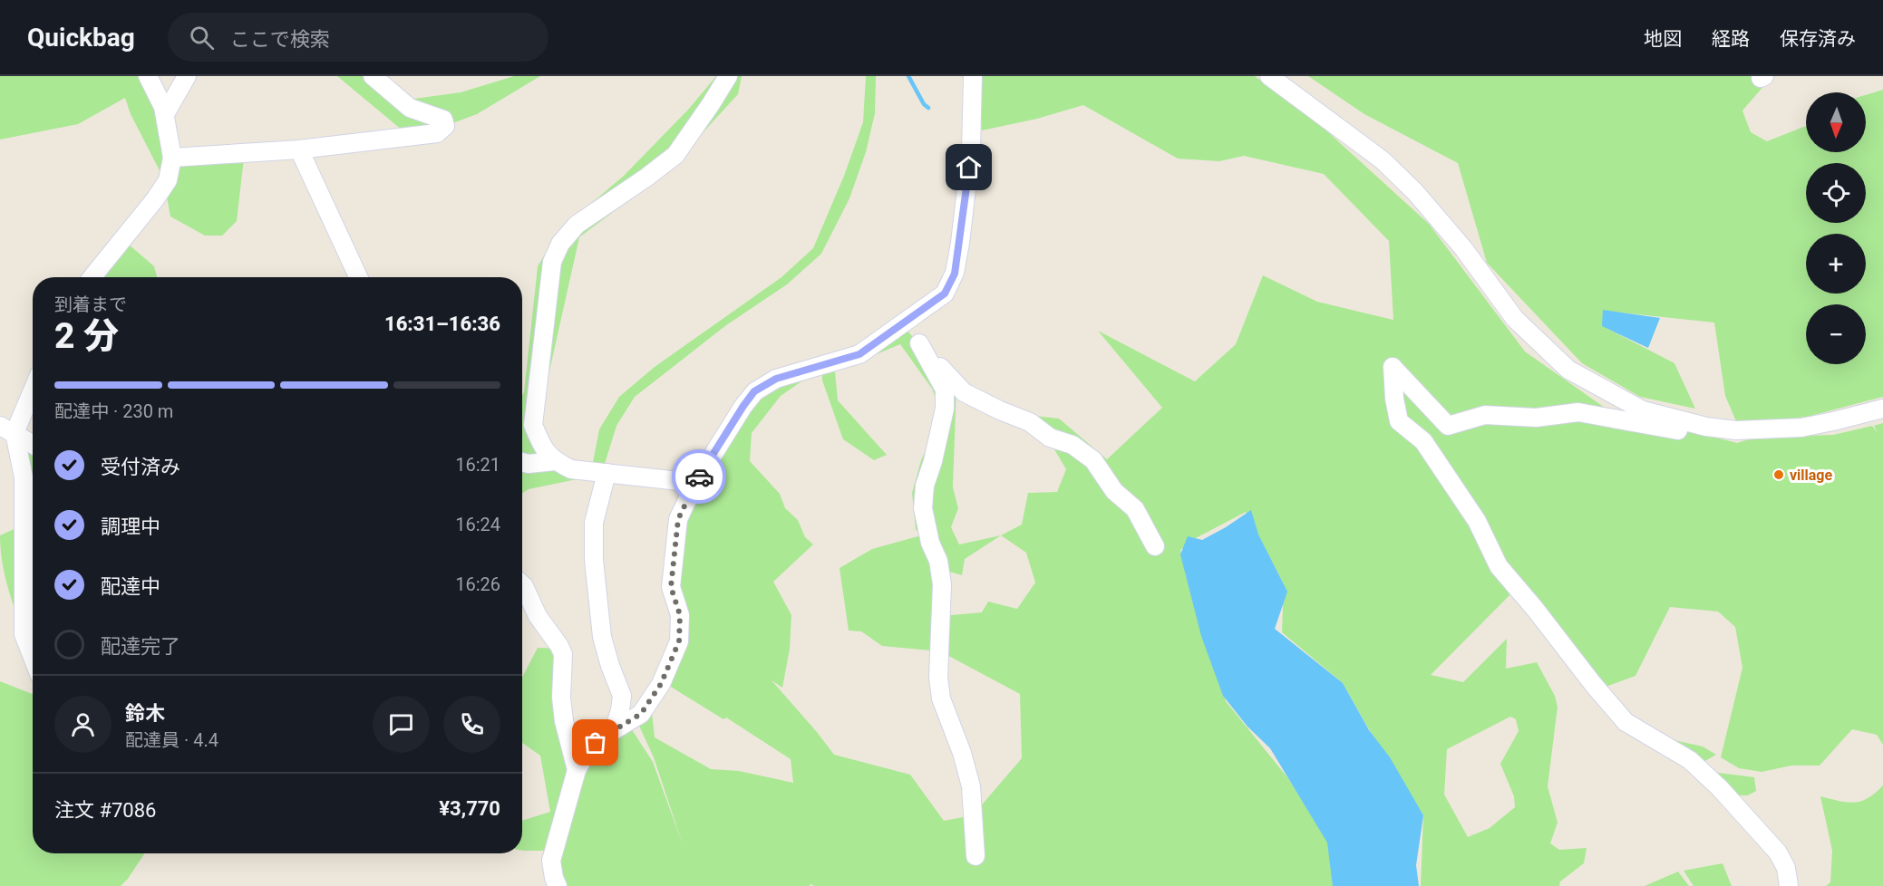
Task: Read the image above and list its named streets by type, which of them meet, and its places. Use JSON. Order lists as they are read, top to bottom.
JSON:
{
  "places": ["village"],
  "north": "bottom",
  "page": {
    "header": "Quickbag",
    "search": "ここで検索",
    "nav": ["地図", "経路", "保存済み"],
    "map_buttons": ["+", "−"],
    "heading": ["2 分", "到着まで", "16:31–16:36"],
    "panel": [
      "鈴木",
      "配達員 · 4.4",
      "注文 #7086",
      "¥3,770"
    ],
    "bar": "配達中 · 230 m",
    "list": [
      ["受付済み", "16:21"],
      ["調理中", "16:24"],
      ["配達中", "16:26"],
      "配達完了"
    ]
  }
}
